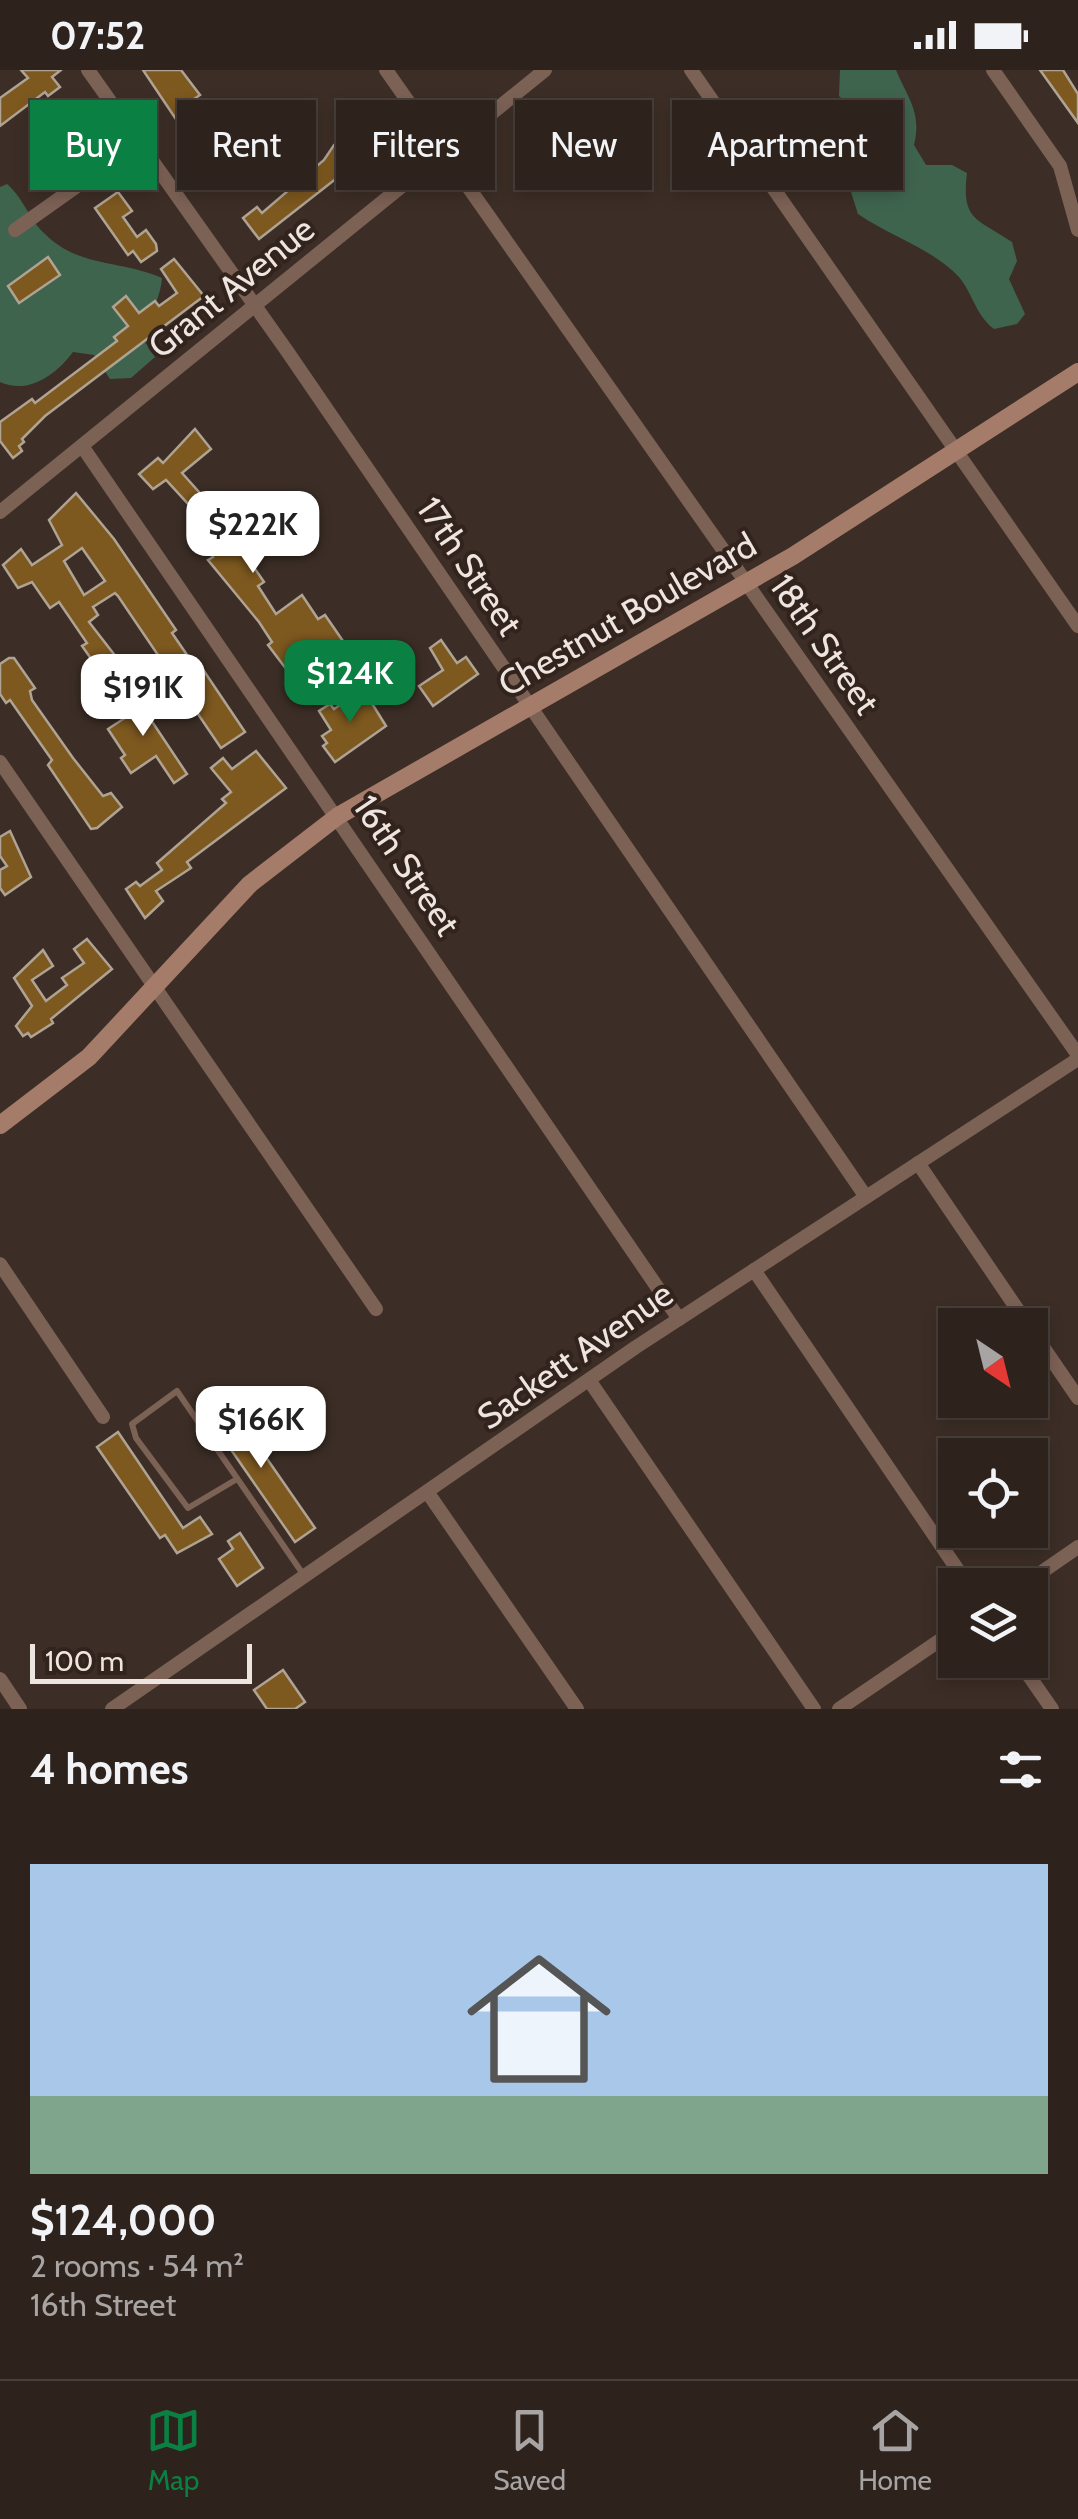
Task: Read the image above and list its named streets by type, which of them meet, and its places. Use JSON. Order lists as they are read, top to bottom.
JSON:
{
  "streets": {
    "street": [
      "Grant Avenue",
      "17th Street",
      "Chestnut Boulevard",
      "18th Street",
      "16th Street",
      "Sackett Avenue"
    ]
  },
  "crossings": [
    ["Grant Avenue", "17th Street"],
    ["Grant Avenue", "16th Street"],
    ["17th Street", "Chestnut Boulevard"],
    ["17th Street", "Sackett Avenue"],
    ["Chestnut Boulevard", "18th Street"],
    ["Chestnut Boulevard", "16th Street"],
    ["18th Street", "Sackett Avenue"],
    ["16th Street", "Sackett Avenue"]
  ],
  "scale_bar": "100 m",
  "north": "bottom right",
  "page": {
    "status": "07:52",
    "chip": [
      "Buy",
      "Rent",
      "Filters",
      "New",
      "Apartment"
    ],
    "price": [
      "$222K",
      "$124K",
      "$191K",
      "$166K"
    ],
    "scale": "100 m",
    "heading": "4 homes",
    "list": [
      {
        "name": "$124,000",
        "note": "2 rooms · 54 m² · 16th Street"
      }
    ],
    "tabs": ["Map", "Saved", "Home"]
  }
}
